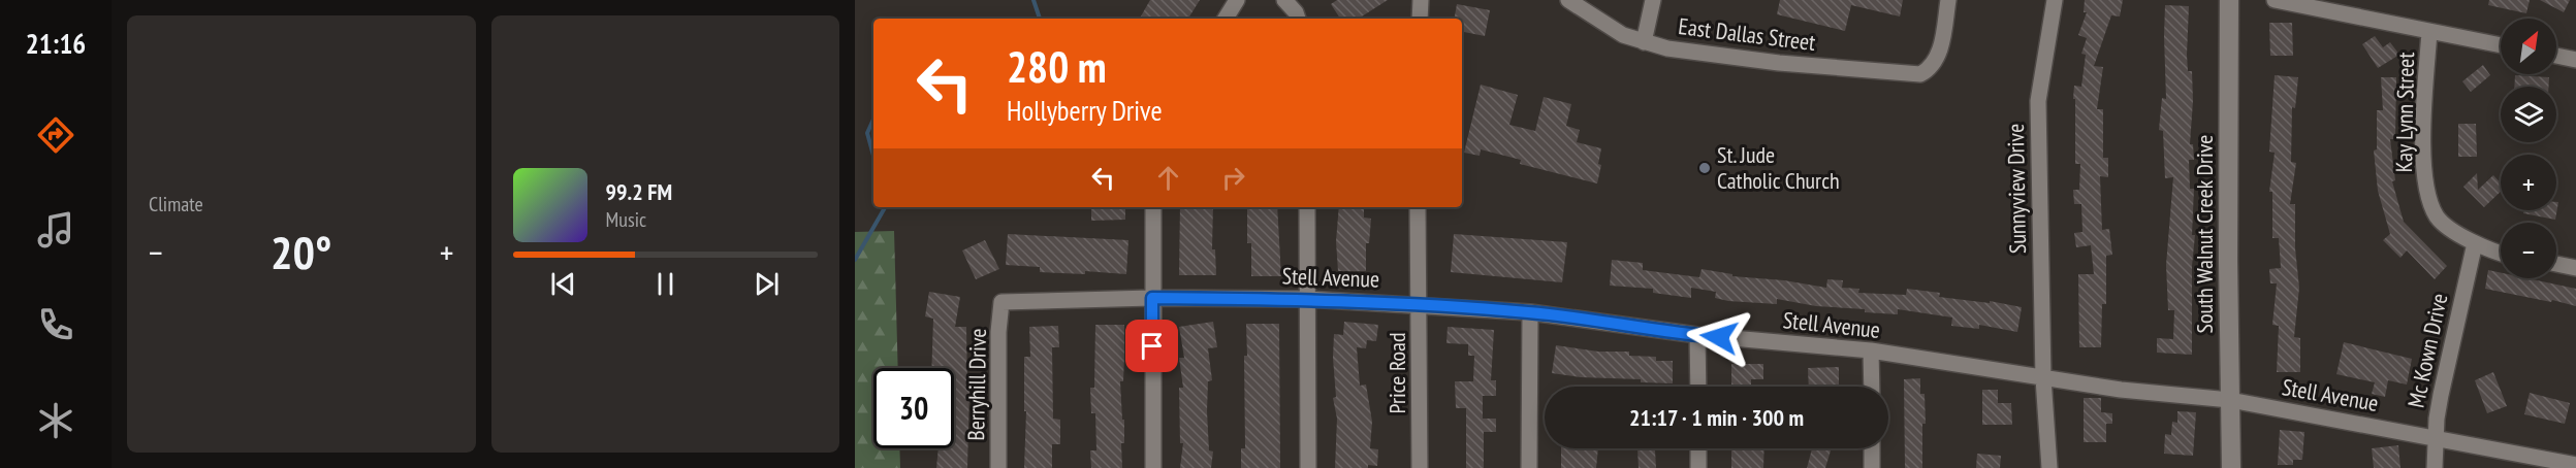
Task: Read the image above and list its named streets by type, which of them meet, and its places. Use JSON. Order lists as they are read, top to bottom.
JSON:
{
  "streets": {
    "street": [
      "East Dallas Street",
      "Kay Lynn Street",
      "Sunnyview Drive",
      "South Walnut Creek Drive",
      "Stell Avenue",
      "Mc Kown Drive",
      "Price Road",
      "Berryhill Drive"
    ]
  },
  "crossings": [
    ["Kay Lynn Street", "Mc Kown Drive"],
    ["Sunnyview Drive", "Stell Avenue"],
    ["South Walnut Creek Drive", "Stell Avenue"],
    ["Stell Avenue", "Mc Kown Drive"],
    ["Stell Avenue", "Price Road"],
    ["Stell Avenue", "Berryhill Drive"]
  ],
  "places": ["St. Jude Catholic Church"],
  "north": "top right",
  "page": {
    "tabs": "21:16",
    "tile": "Climate",
    "map_buttons": ["+", "−"],
    "turn": ["280 m", "Hollyberry Drive"],
    "song": ["99.2 FM", "Music"],
    "heat": ["−", "20°", "+"],
    "limit": "30",
    "trip": "21:17 · 1 min · 300 m"
  }
}
